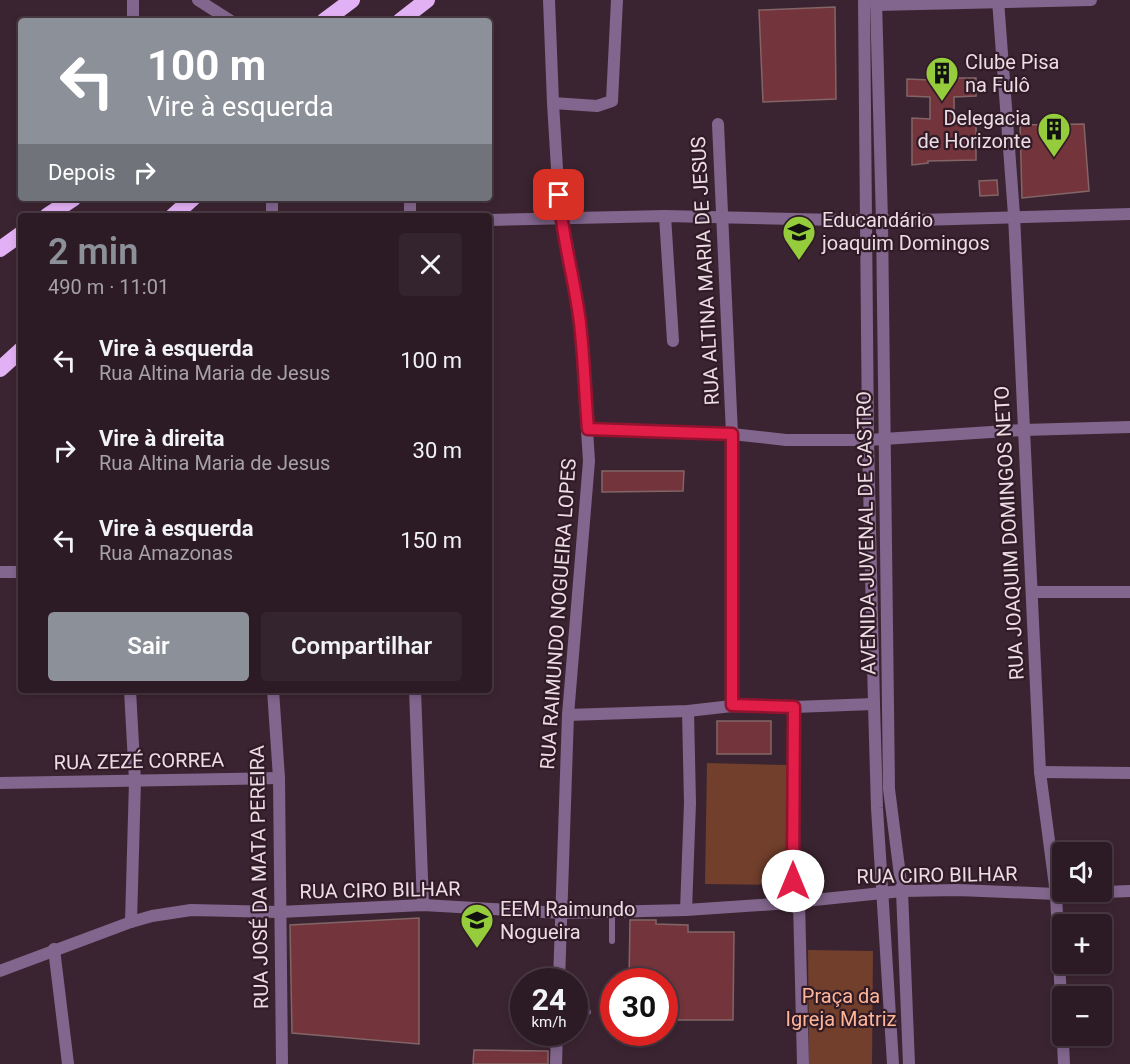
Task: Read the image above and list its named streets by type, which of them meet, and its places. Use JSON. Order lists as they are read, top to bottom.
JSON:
{
  "streets": {
    "street": [
      "RUA ALTINA MARIA DE JESUS",
      "AVENIDA JUVENAL DE CASTRO",
      "RUA JOAQUIM DOMINGOS NETO",
      "RUA RAIMUNDO NOGUEIRA LOPES",
      "RUA ZEZÉ CORREA",
      "RUA CIRO BILHAR",
      "RUA JOSÉ DA MATA PEREIRA"
    ]
  },
  "crossings": [
    ["AVENIDA JUVENAL DE CASTRO", "RUA CIRO BILHAR"],
    ["RUA RAIMUNDO NOGUEIRA LOPES", "RUA CIRO BILHAR"],
    ["RUA ZEZÉ CORREA", "RUA JOSÉ DA MATA PEREIRA"],
    ["RUA CIRO BILHAR", "RUA JOSÉ DA MATA PEREIRA"]
  ],
  "parks": ["Praça da Igreja Matriz"],
  "places": {
    "building": ["Clube Pisa na Fulô", "Delegacia de Horizonte"],
    "school or university": ["Educandário joaquim Domingos", "EEM Raimundo Nogueira"]
  },
  "page": {
    "turn": ["100 m", "Vire à esquerda"],
    "then": "Depois",
    "heading": ["2 min", "490 m · 11:01"],
    "list": [
      {
        "name": "Vire à esquerda",
        "note": "Rua Altina Maria de Jesus",
        "value": "100 m"
      },
      {
        "name": "Vire à direita",
        "note": "Rua Altina Maria de Jesus",
        "value": "30 m"
      },
      {
        "name": "Vire à esquerda",
        "note": "Rua Amazonas",
        "value": "150 m"
      }
    ],
    "buttons": ["Sair", "Compartilhar"],
    "map_buttons": ["+", "−"],
    "speed": "24 km/h",
    "limit": "30"
  }
}
